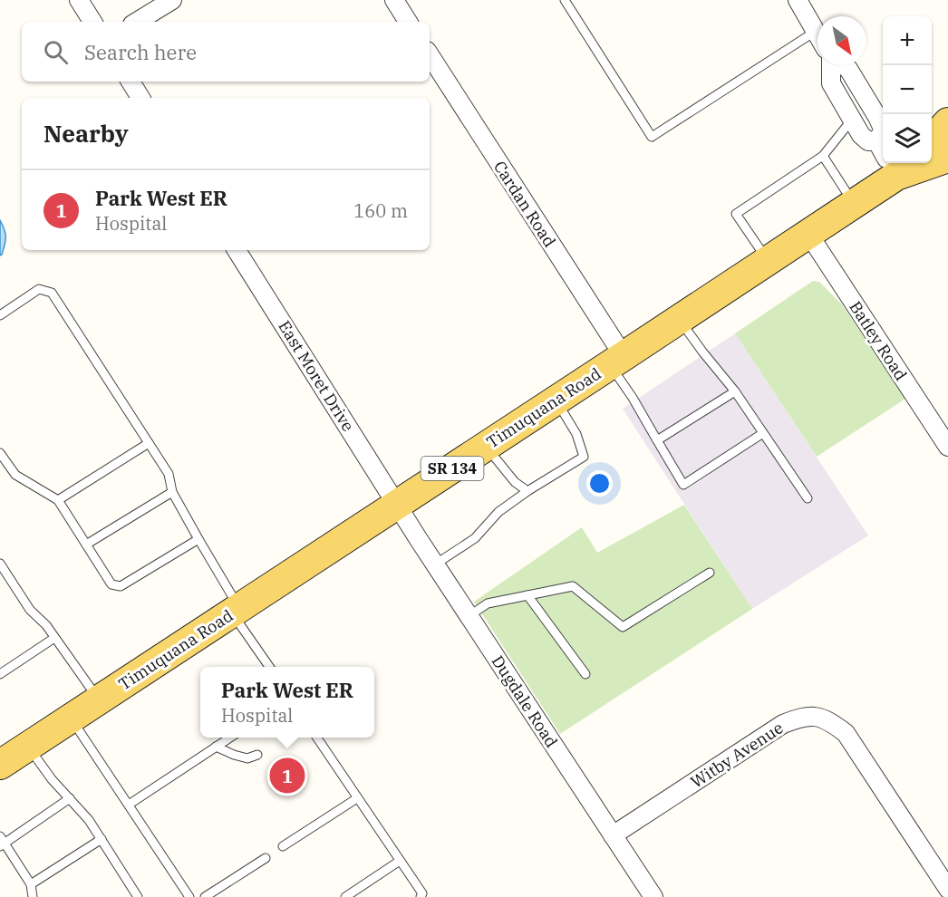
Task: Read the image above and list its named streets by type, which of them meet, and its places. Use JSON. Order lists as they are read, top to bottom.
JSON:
{
  "streets": {
    "main road": ["Timuquana Road", "SR 134"],
    "street": [
      "Cardan Road",
      "Batley Road",
      "East Moret Drive",
      "Dugdale Road",
      "Witby Avenue"
    ]
  },
  "crossings": [
    ["Cardan Road", "Timuquana Road"],
    ["Batley Road", "Timuquana Road"],
    ["East Moret Drive", "Timuquana Road"],
    ["East Moret Drive", "Dugdale Road"],
    ["Timuquana Road", "Dugdale Road"],
    ["Dugdale Road", "Witby Avenue"]
  ],
  "north": "bottom right",
  "page": {
    "map_buttons": ["+", "−"],
    "search": "Search here",
    "heading": "Nearby",
    "list": [
      {
        "mark": "1",
        "name": "Park West ER",
        "note": "Hospital",
        "value": "160 m"
      }
    ],
    "popup": ["Park West ER", "Hospital"],
    "pins": "1"
  }
}
